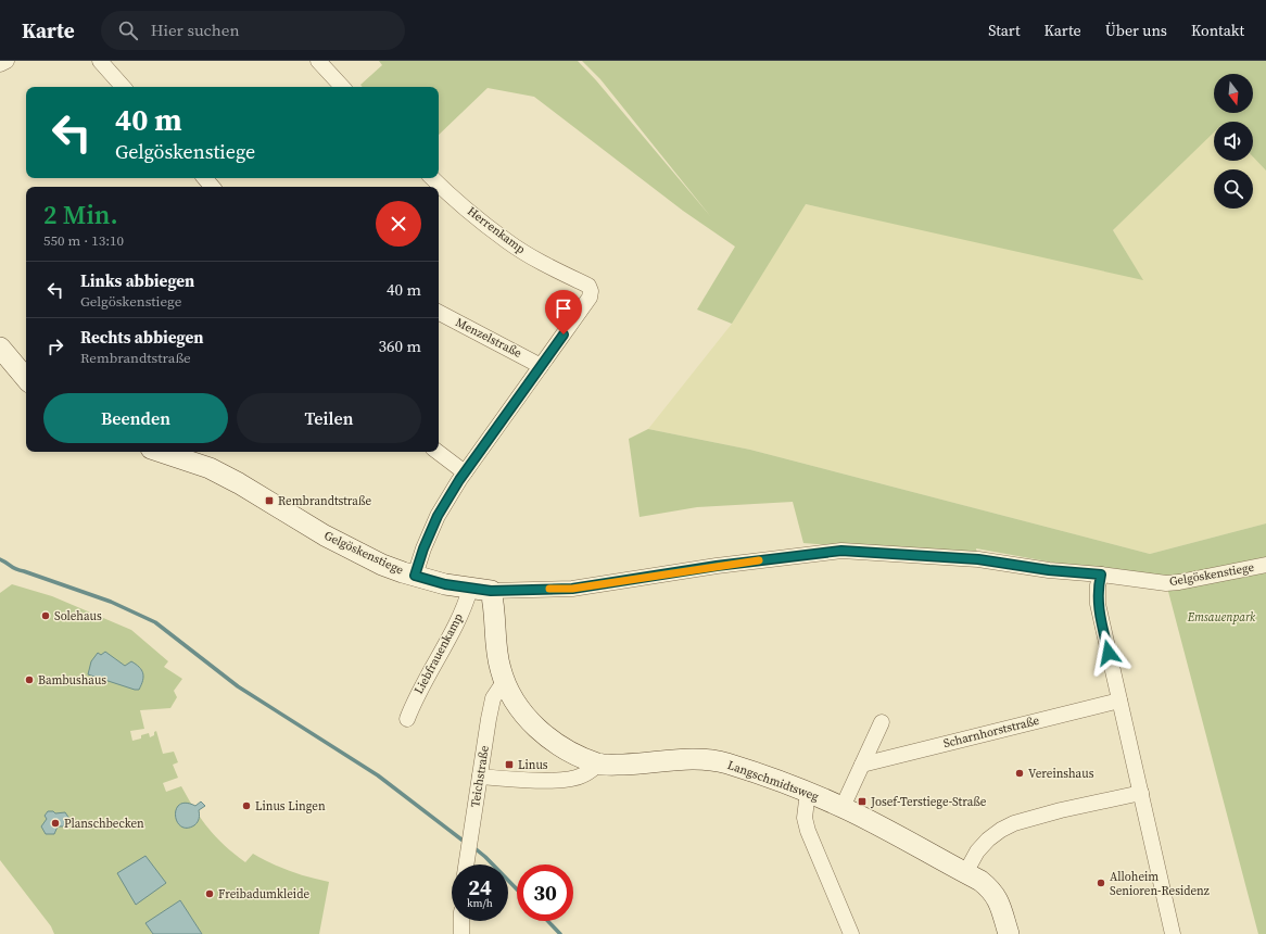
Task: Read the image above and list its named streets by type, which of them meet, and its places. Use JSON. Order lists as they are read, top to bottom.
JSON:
{
  "streets": {
    "street": [
      "Herrenkamp",
      "Menzelstraße",
      "Gelgöskenstiege",
      "Liebfrauenkamp",
      "Scharnhorststraße",
      "Teichstraße",
      "Langschmidtsweg"
    ]
  },
  "crossings": [
    ["Herrenkamp", "Menzelstraße"],
    ["Gelgöskenstiege", "Liebfrauenkamp"],
    ["Gelgöskenstiege", "Langschmidtsweg"],
    ["Teichstraße", "Langschmidtsweg"]
  ],
  "parks": ["Emsauenpark"],
  "places": {
    "transit": ["Rembrandtstraße", "Linus", "Josef-Terstiege-Straße"],
    "other": [
      "Solehaus",
      "Bambushaus",
      "Vereinshaus",
      "Linus Lingen",
      "Planschbecken",
      "Alloheim Senioren-Residenz",
      "Freibadumkleide"
    ]
  },
  "north": "bottom",
  "page": {
    "header": "Karte",
    "search": "Hier suchen",
    "nav": [
      "Start",
      "Karte",
      "Über uns",
      "Kontakt"
    ],
    "turn": ["40 m", "Gelgöskenstiege"],
    "heading": ["2 Min.", "550 m · 13:10"],
    "list": [
      {
        "name": "Links abbiegen",
        "note": "Gelgöskenstiege",
        "value": "40 m"
      },
      {
        "name": "Rechts abbiegen",
        "note": "Rembrandtstraße",
        "value": "360 m"
      }
    ],
    "buttons": ["Beenden", "Teilen"],
    "speed": "24 km/h",
    "limit": "30"
  }
}
